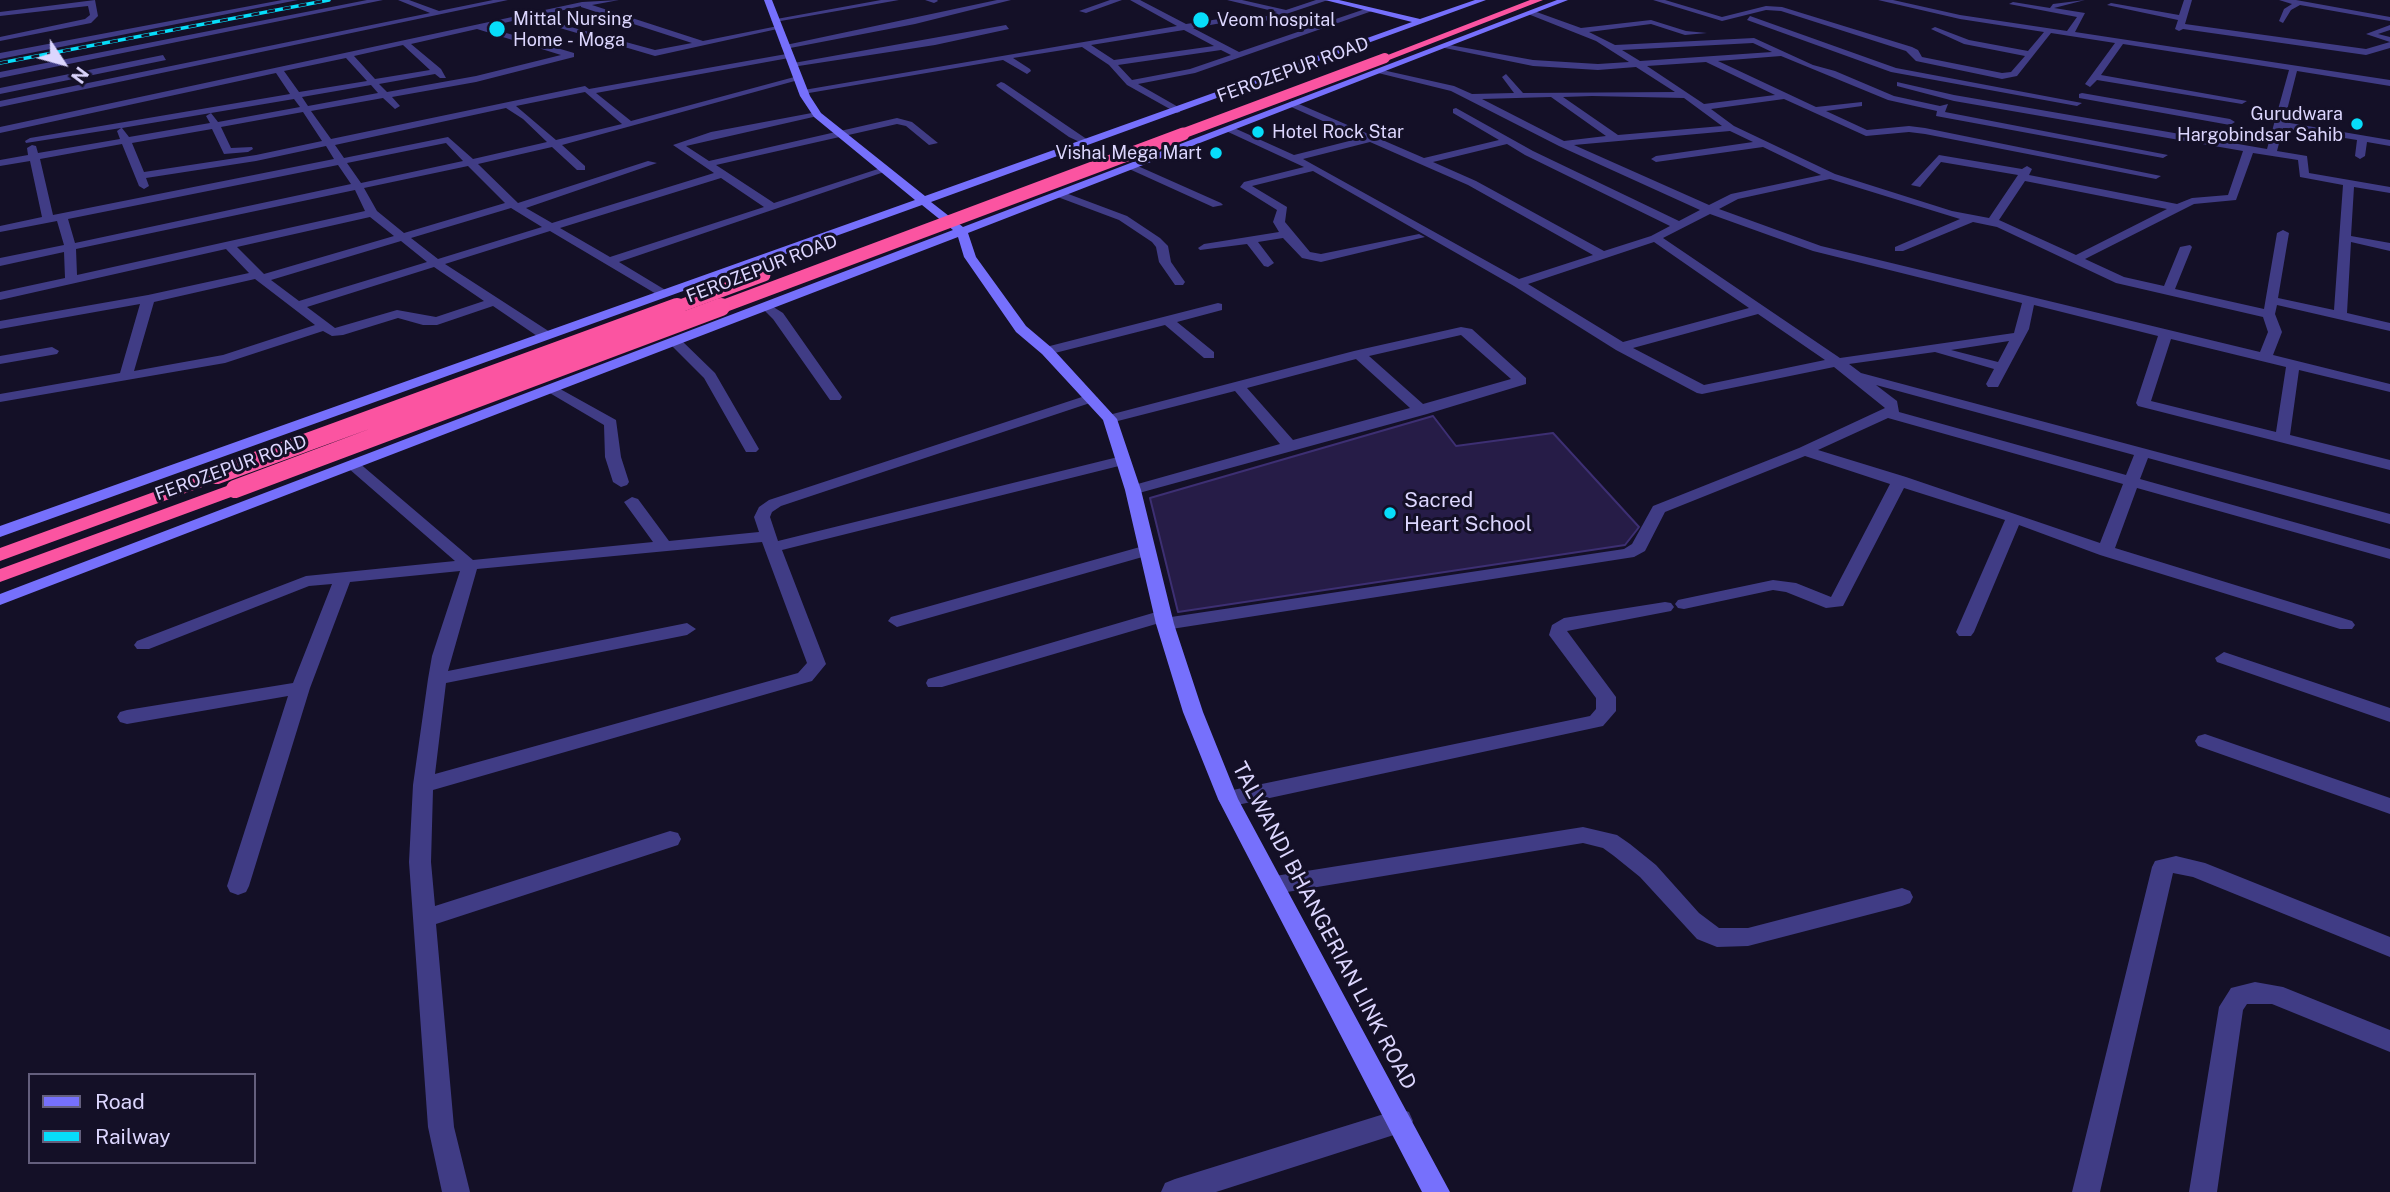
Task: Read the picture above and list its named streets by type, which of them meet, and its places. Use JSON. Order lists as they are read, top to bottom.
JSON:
{
  "streets": {
    "highway": ["FEROZEPUR ROAD"],
    "street": ["TALWANDI BHANGERIAN LINK ROAD"]
  },
  "places": [
    "Veom hospital",
    "Mittal Nursing Home - Moga",
    "Gurudwara Hargobindsar Sahib",
    "Hotel Rock Star",
    "Vishal Mega Mart",
    "Sacred Heart School"
  ],
  "legend": ["Road", "Railway"],
  "north": "bottom right"
}
